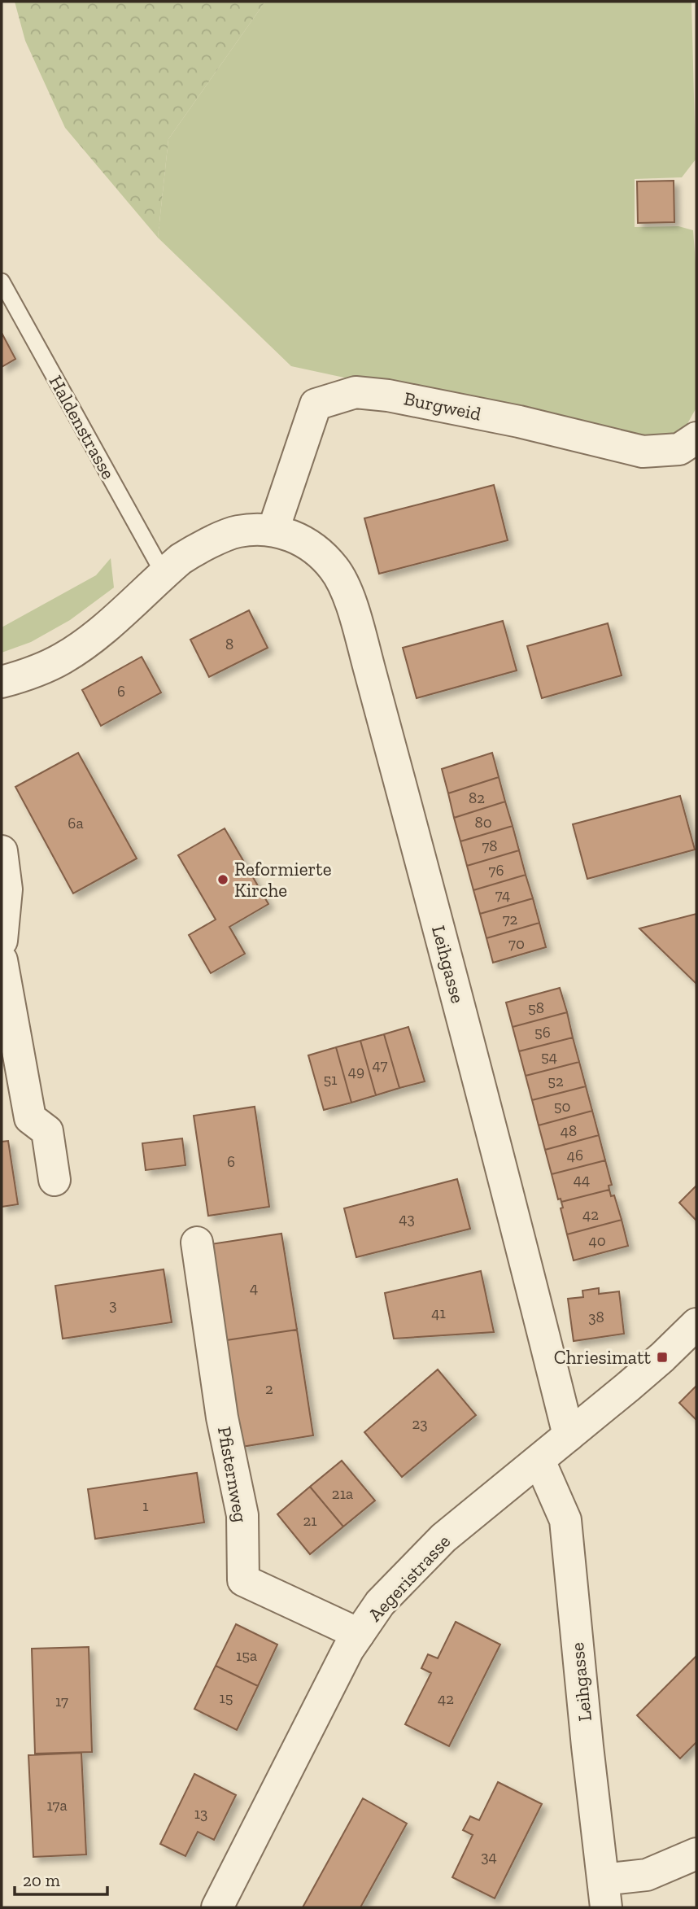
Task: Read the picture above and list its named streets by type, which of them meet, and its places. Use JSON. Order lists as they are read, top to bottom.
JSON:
{
  "streets": {
    "street": [
      "Burgweid",
      "Leihgasse",
      "Pfisternweg",
      "Aegeristrasse"
    ],
    "lane": ["Haldenstrasse"]
  },
  "crossings": [
    ["Burgweid", "Leihgasse"],
    ["Leihgasse", "Aegeristrasse"],
    ["Pfisternweg", "Aegeristrasse"]
  ],
  "places": {
    "other": ["Reformierte Kirche"],
    "transit": ["Chriesimatt"]
  },
  "house_numbers": [
    "8",
    "6",
    "82",
    "80",
    "6a",
    "78",
    "76",
    "74",
    "72",
    "70",
    "58",
    "56",
    "54",
    "47",
    "49",
    "51",
    "52",
    "50",
    "48",
    "46",
    "6",
    "44",
    "42",
    "43",
    "40",
    "4",
    "3",
    "41",
    "38",
    "2",
    "23",
    "21a",
    "1",
    "21",
    "15a",
    "15",
    "42",
    "17",
    "17a",
    "13",
    "34"
  ],
  "scale_bar": "20 m"
}
